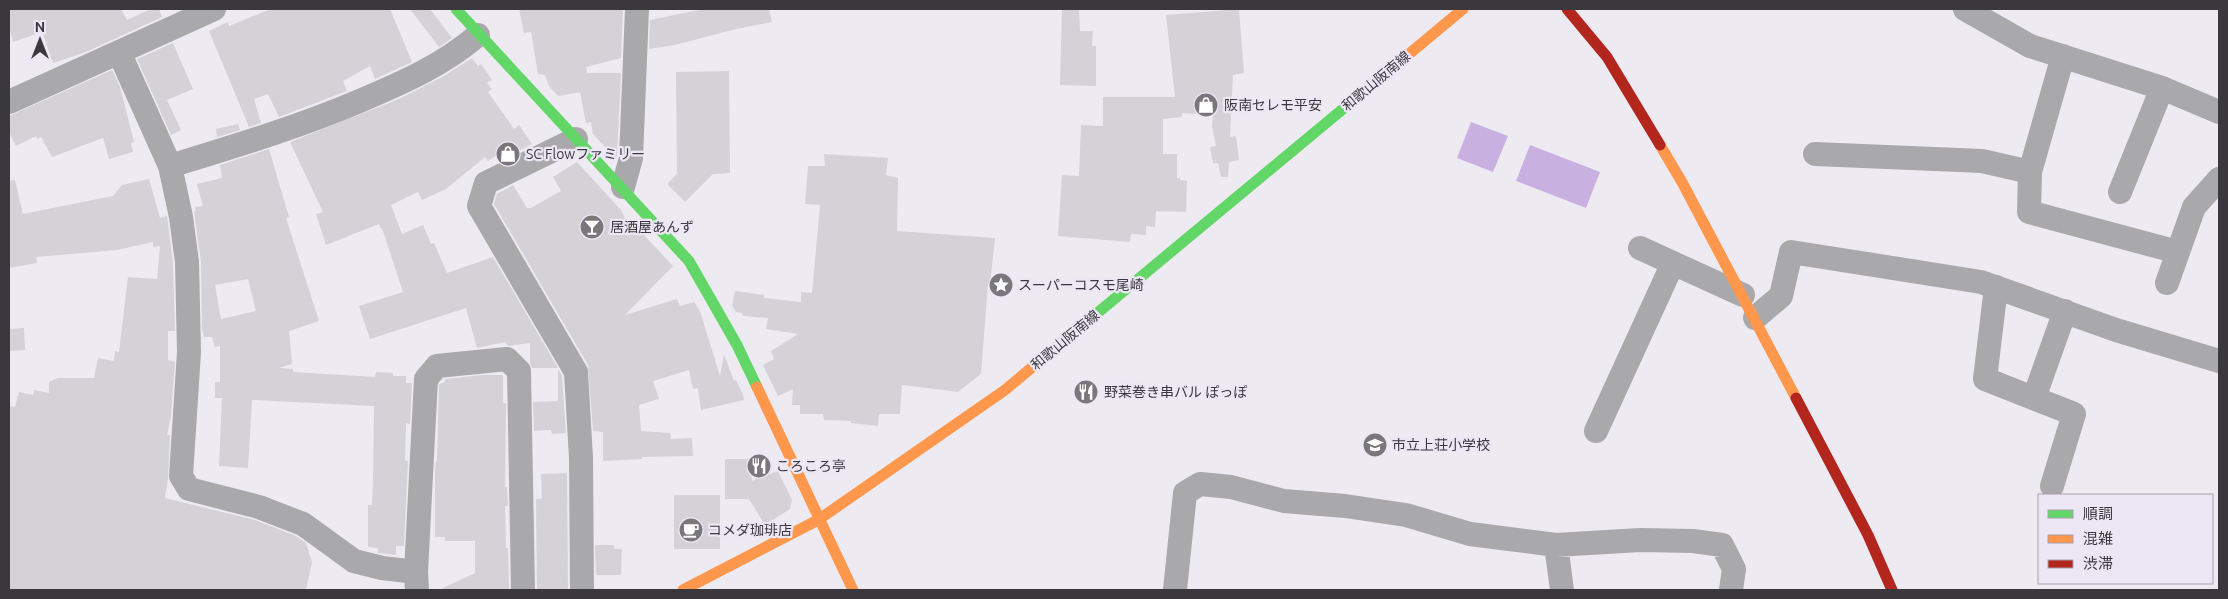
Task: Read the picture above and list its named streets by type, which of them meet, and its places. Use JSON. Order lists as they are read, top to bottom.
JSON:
{
  "streets": {
    "street": ["和歌山阪南線"]
  },
  "places": {
    "shop": ["阪南セレモ平安", "SC Flowファミリー"],
    "bar": ["居酒屋あんず"],
    "place": ["スーパーコスモ尾崎"],
    "restaurant": ["野菜巻き串バル ぽっぽ", "ころころ亭"],
    "school or university": ["市立上荘小学校"],
    "cafe": ["コメダ珈琲店"]
  },
  "legend": ["順調", "混雑", "渋滞"],
  "north": "top"
}
